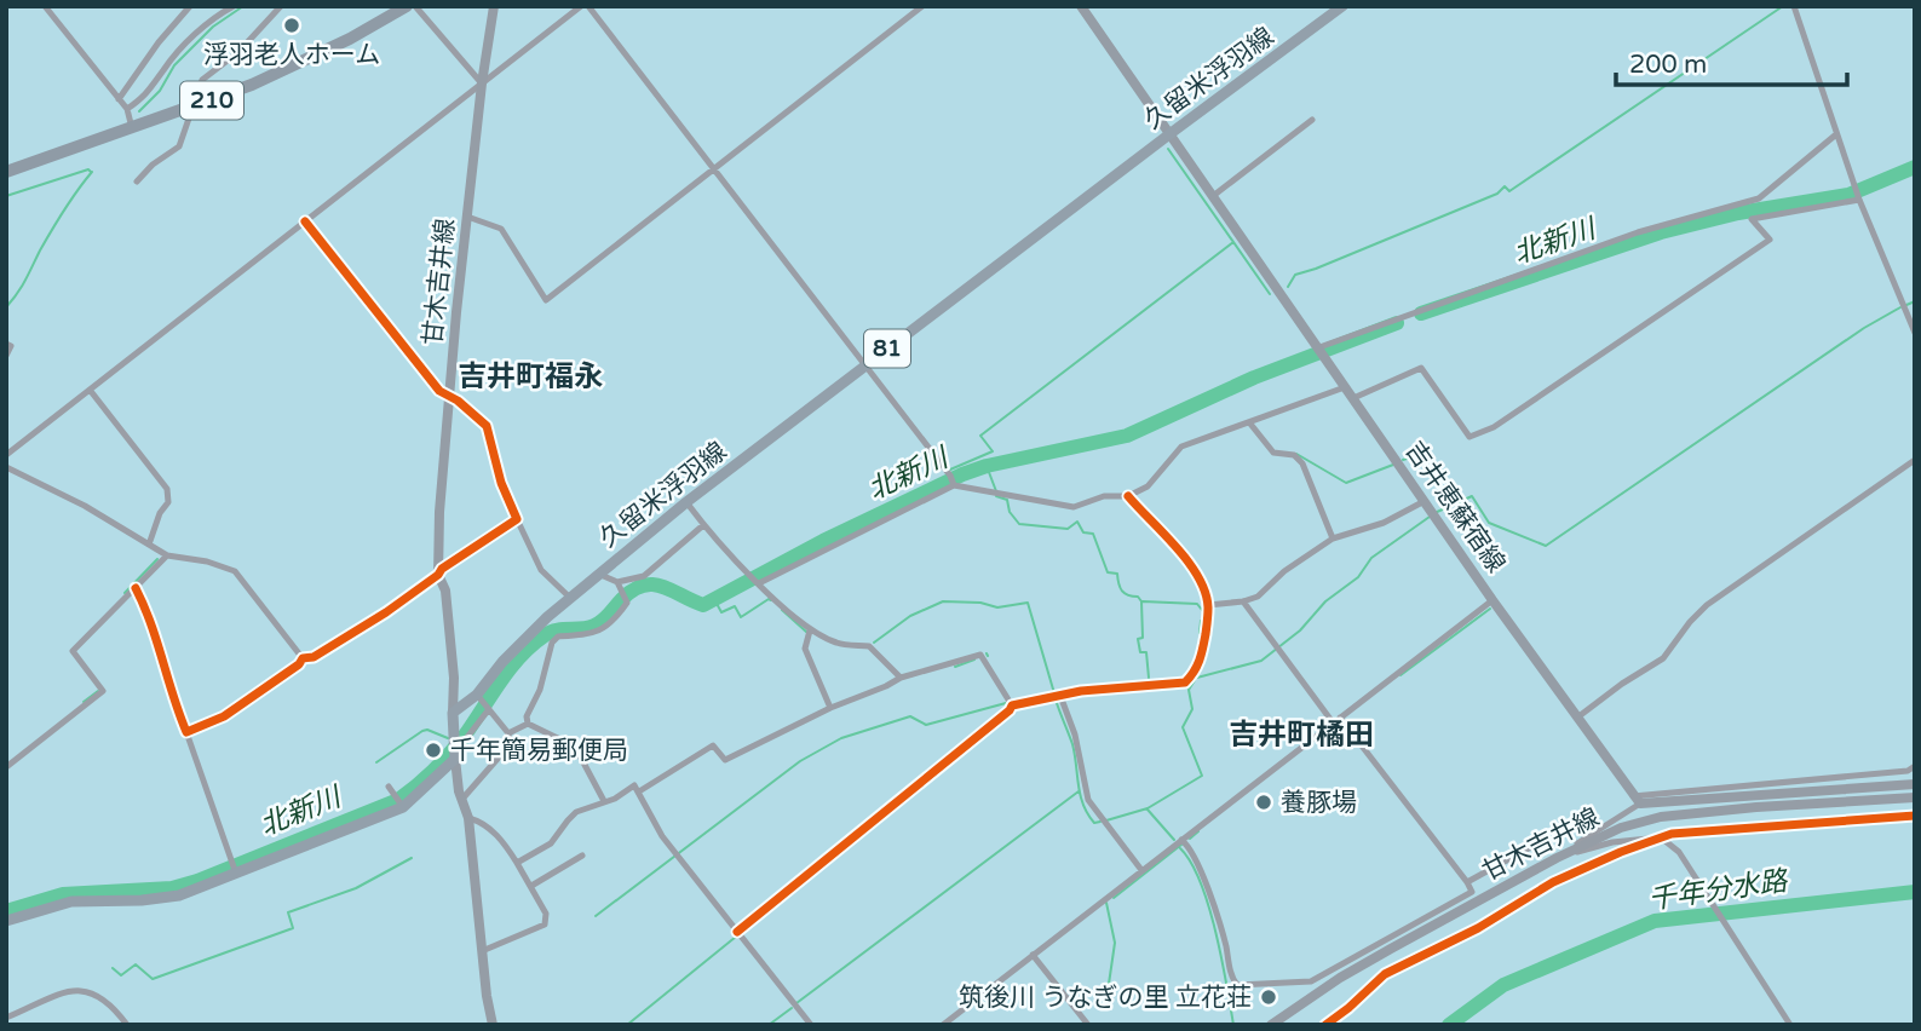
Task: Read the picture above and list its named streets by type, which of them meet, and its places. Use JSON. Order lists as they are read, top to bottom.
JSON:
{
  "streets": {
    "highway": ["210"],
    "main road": [
      "久留米浮羽線",
      "甘木吉井線",
      "81",
      "吉井恵蘇宿線"
    ]
  },
  "crossings": [
    ["久留米浮羽線", "甘木吉井線"],
    ["久留米浮羽線", "吉井恵蘇宿線"]
  ],
  "districts": ["吉井町福永", "吉井町橘田"],
  "water": ["北新川", "千年分水路"],
  "places": [
    "浮羽老人ホーム",
    "千年簡易郵便局",
    "養豚場",
    "筑後川 うなぎの里 立花荘"
  ],
  "scale_bar": "200 m"
}
